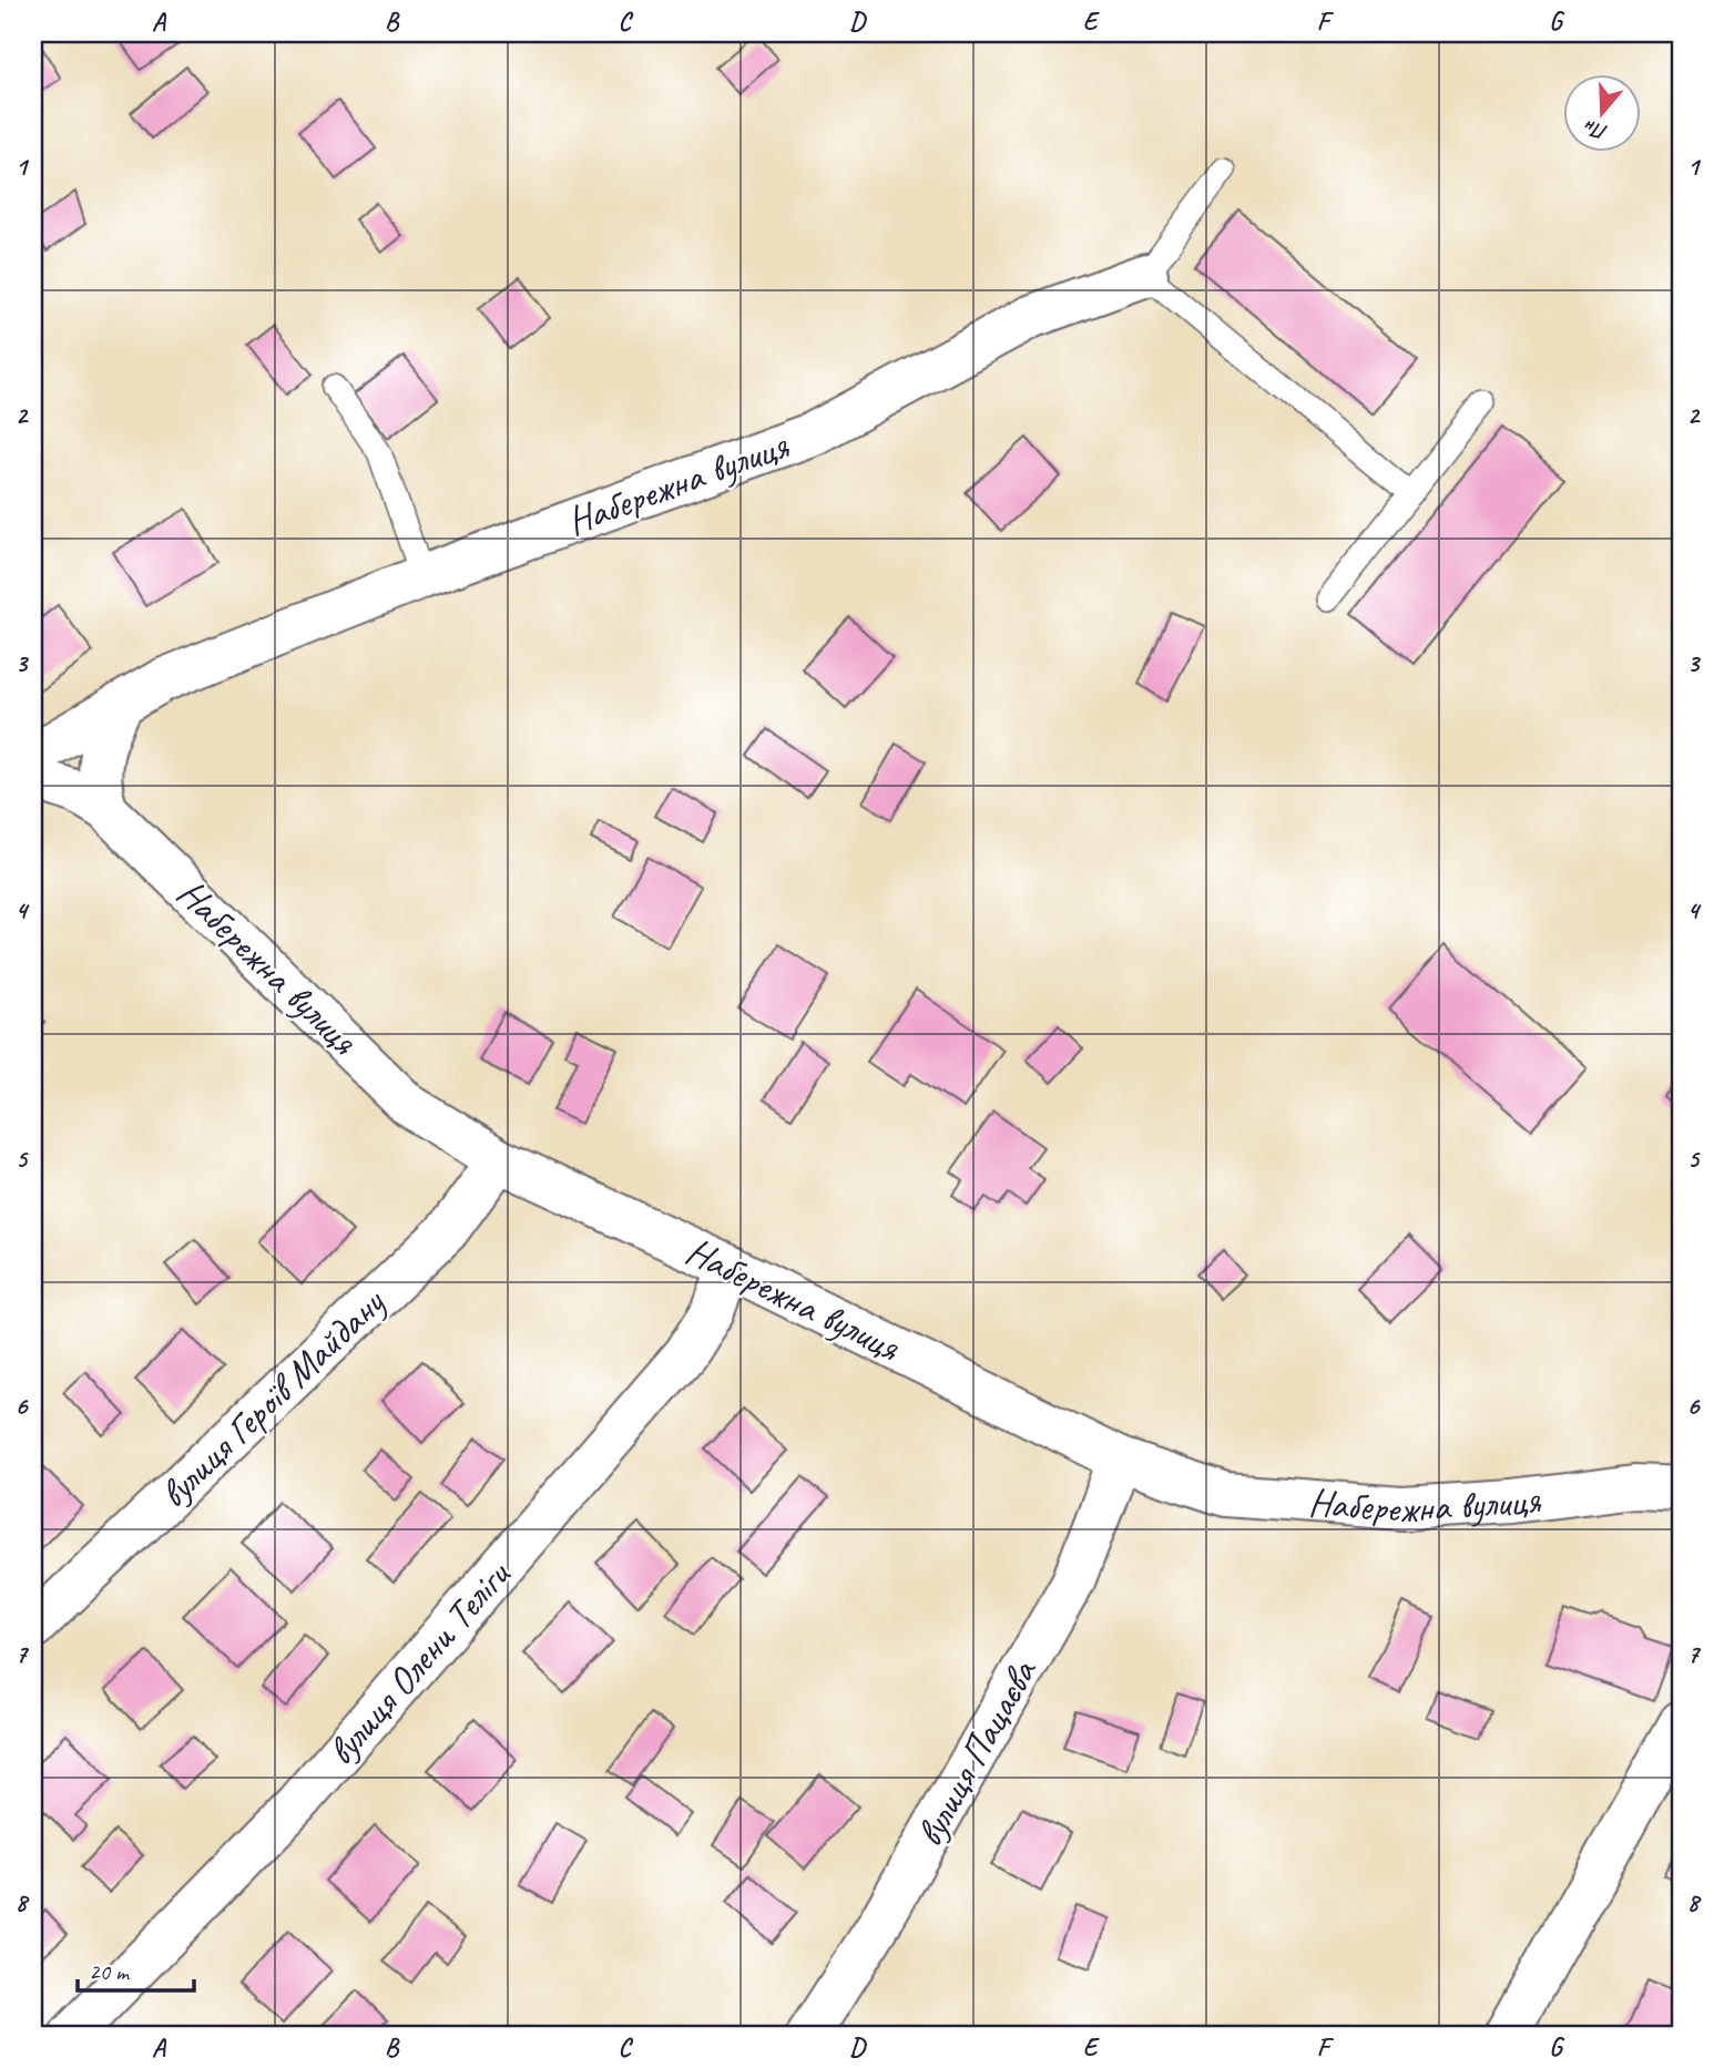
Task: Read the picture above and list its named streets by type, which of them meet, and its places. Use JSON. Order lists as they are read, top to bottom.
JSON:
{
  "streets": {
    "street": [
      "Набережна вулиця",
      "вулиця Героїв Майдану",
      "вулиця Олени Теліги",
      "вулиця Пацаєва"
    ]
  },
  "crossings": [
    ["Набережна вулиця", "вулиця Героїв Майдану"],
    ["Набережна вулиця", "вулиця Олени Теліги"],
    ["Набережна вулиця", "вулиця Пацаєва"]
  ],
  "scale_bar": "20 m",
  "north": "bottom",
  "grid": {
    "columns": [
      "A",
      "B",
      "C",
      "D",
      "E",
      "F",
      "G"
    ],
    "rows": [
      "1",
      "2",
      "3",
      "4",
      "5",
      "6",
      "7",
      "8"
    ]
  }
}
